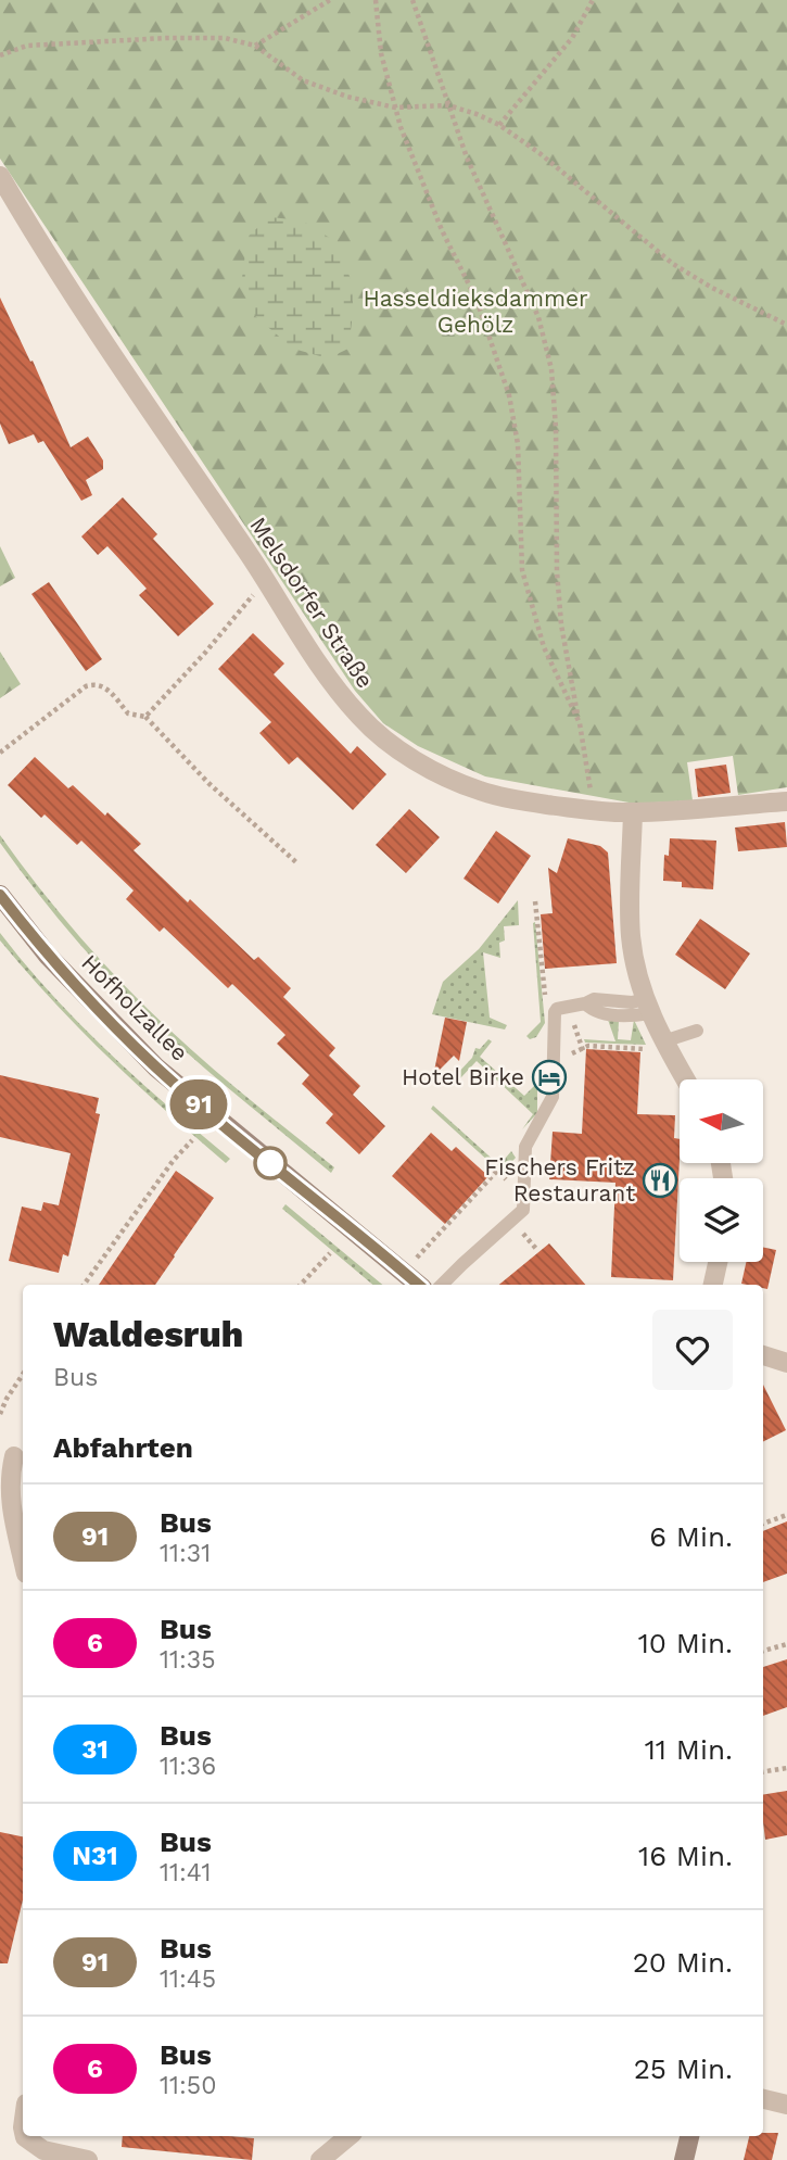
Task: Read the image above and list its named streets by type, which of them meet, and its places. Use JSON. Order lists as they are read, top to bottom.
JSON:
{
  "streets": {
    "street": ["Melsdorfer Straße", "Hofholzallee"]
  },
  "parks": ["Hasseldieksdammer Gehölz"],
  "places": {
    "hotel": ["Hotel Birke"],
    "restaurant": ["Fischers Fritz Restaurant"]
  },
  "lines": ["bus line 91"],
  "north": "left",
  "page": {
    "on_map": "91",
    "heading": [
      ["Waldesruh", "Bus"],
      "Abfahrten"
    ],
    "list": [
      {
        "mark": "91",
        "name": "Bus",
        "note": "11:31",
        "value": "6 Min."
      },
      {
        "mark": "6",
        "name": "Bus",
        "note": "11:35",
        "value": "10 Min."
      },
      {
        "mark": "31",
        "name": "Bus",
        "note": "11:36",
        "value": "11 Min."
      },
      {
        "mark": "N31",
        "name": "Bus",
        "note": "11:41",
        "value": "16 Min."
      },
      {
        "mark": "91",
        "name": "Bus",
        "note": "11:45",
        "value": "20 Min."
      },
      {
        "mark": "6",
        "name": "Bus",
        "note": "11:50",
        "value": "25 Min."
      }
    ]
  }
}
